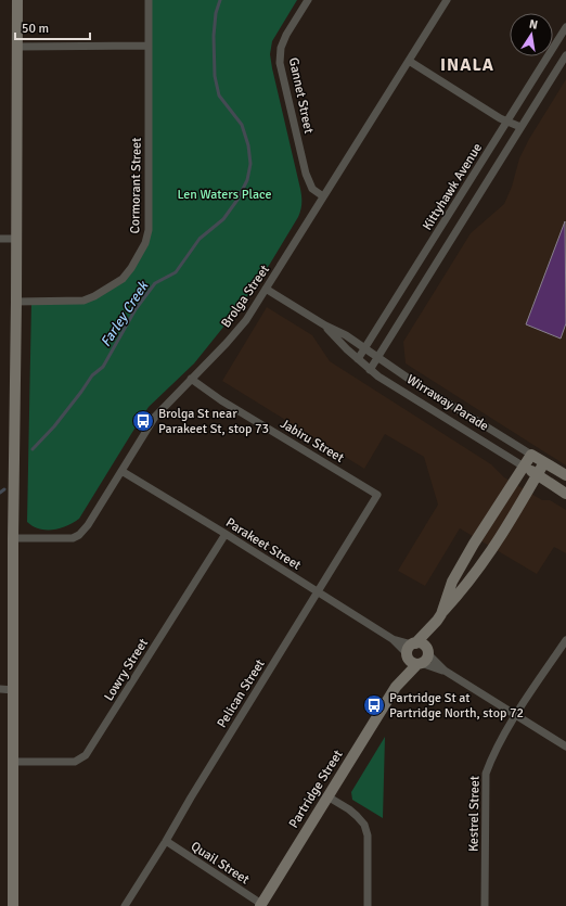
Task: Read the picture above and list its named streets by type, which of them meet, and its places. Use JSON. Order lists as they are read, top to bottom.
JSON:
{
  "streets": {
    "street": [
      "Gannet Street",
      "Cormorant Street",
      "Kittyhawk Avenue",
      "Brolga Street",
      "Wirraway Parade",
      "Jabiru Street",
      "Parakeet Street",
      "Lowry Street",
      "Pelican Street",
      "Partridge Street",
      "Kestrel Street",
      "Quail Street"
    ]
  },
  "crossings": [
    ["Gannet Street", "Brolga Street"],
    ["Kittyhawk Avenue", "Wirraway Parade"],
    ["Brolga Street", "Wirraway Parade"],
    ["Brolga Street", "Jabiru Street"],
    ["Brolga Street", "Parakeet Street"],
    ["Wirraway Parade", "Partridge Street"],
    ["Jabiru Street", "Pelican Street"],
    ["Parakeet Street", "Lowry Street"],
    ["Parakeet Street", "Pelican Street"],
    ["Parakeet Street", "Partridge Street"],
    ["Pelican Street", "Quail Street"],
    ["Partridge Street", "Quail Street"]
  ],
  "districts": ["INALA"],
  "water": ["Farley Creek"],
  "parks": ["Len Waters Place"],
  "places": {
    "bus stop": ["Brolga St near Parakeet St, stop 73", "Partridge St at Partridge North, stop 72"]
  },
  "scale_bar": "50 m",
  "north": "top"
}
